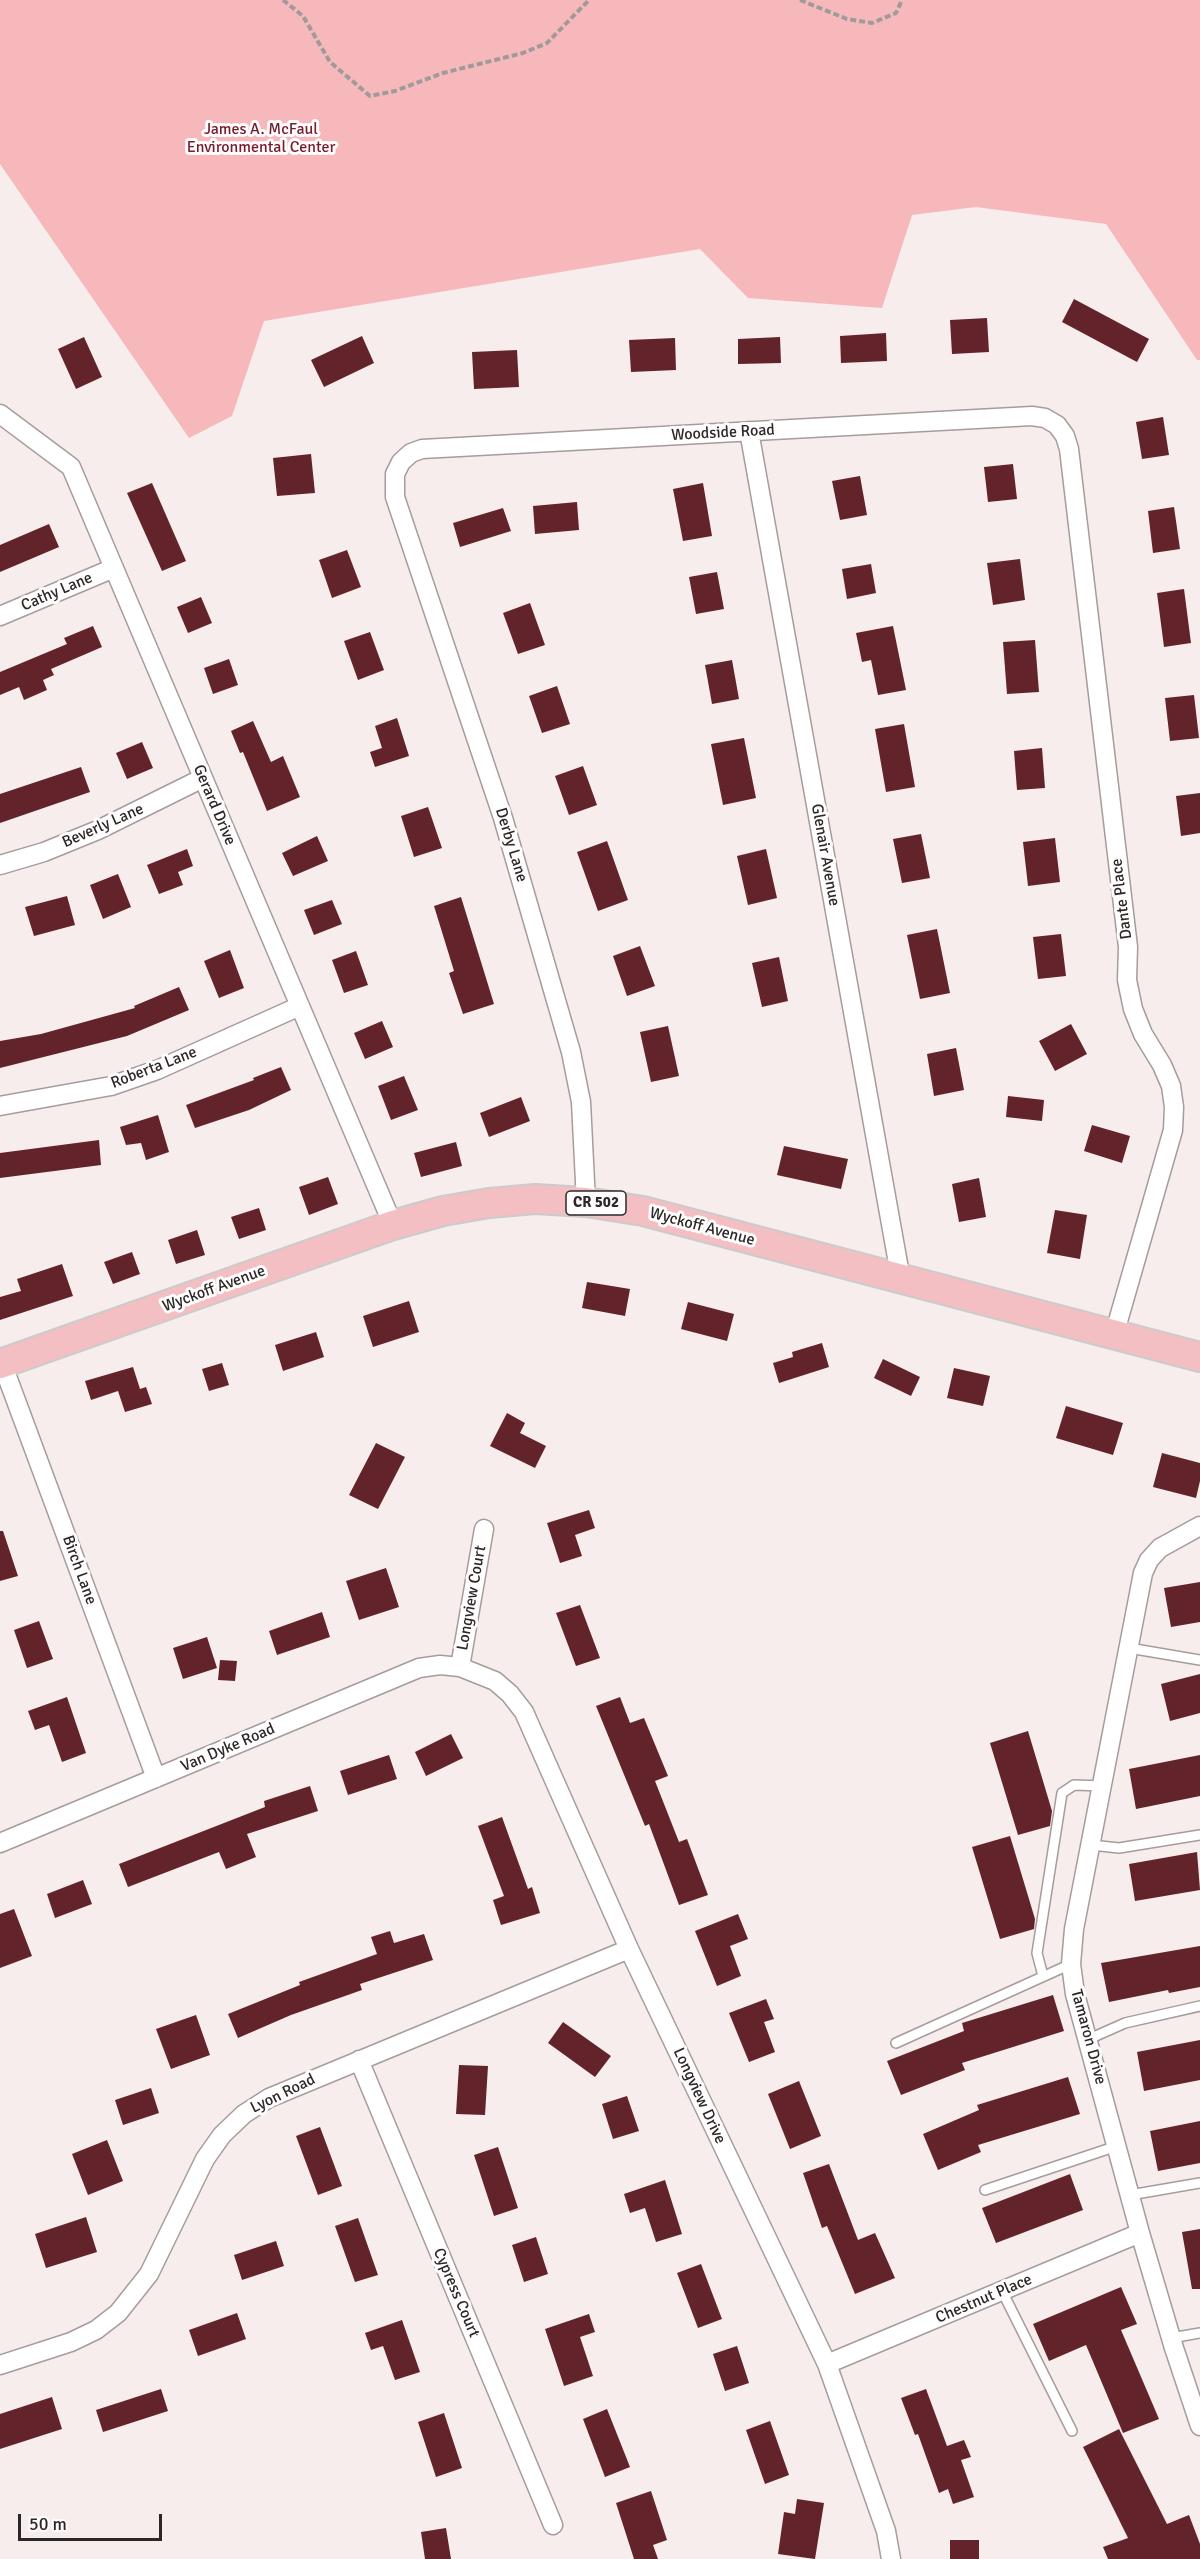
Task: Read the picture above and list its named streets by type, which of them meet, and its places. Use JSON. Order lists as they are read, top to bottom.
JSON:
{
  "streets": {
    "main road": ["CR 502", "Wyckoff Avenue"],
    "street": [
      "Woodside Road",
      "Cathy Lane",
      "Gerard Drive",
      "Beverly Lane",
      "Derby Lane",
      "Glenair Avenue",
      "Dante Place",
      "Roberta Lane",
      "Birch Lane",
      "Longview Court",
      "Van Dyke Road",
      "Tamaron Drive",
      "Lyon Road",
      "Longview Drive",
      "Cypress Court",
      "Chestnut Place"
    ]
  },
  "crossings": [
    ["Woodside Road", "Derby Lane"],
    ["Woodside Road", "Glenair Avenue"],
    ["Woodside Road", "Dante Place"],
    ["Cathy Lane", "Gerard Drive"],
    ["Gerard Drive", "Beverly Lane"],
    ["Gerard Drive", "Roberta Lane"],
    ["Gerard Drive", "Wyckoff Avenue"],
    ["Derby Lane", "Wyckoff Avenue"],
    ["Glenair Avenue", "Wyckoff Avenue"],
    ["Dante Place", "Wyckoff Avenue"],
    ["Wyckoff Avenue", "Birch Lane"],
    ["Birch Lane", "Van Dyke Road"],
    ["Longview Court", "Van Dyke Road"],
    ["Longview Court", "Longview Drive"],
    ["Van Dyke Road", "Longview Drive"],
    ["Tamaron Drive", "Chestnut Place"],
    ["Lyon Road", "Longview Drive"],
    ["Lyon Road", "Cypress Court"],
    ["Longview Drive", "Chestnut Place"]
  ],
  "parks": ["James A. McFaul Environmental Center"],
  "scale_bar": "50 m"
}
